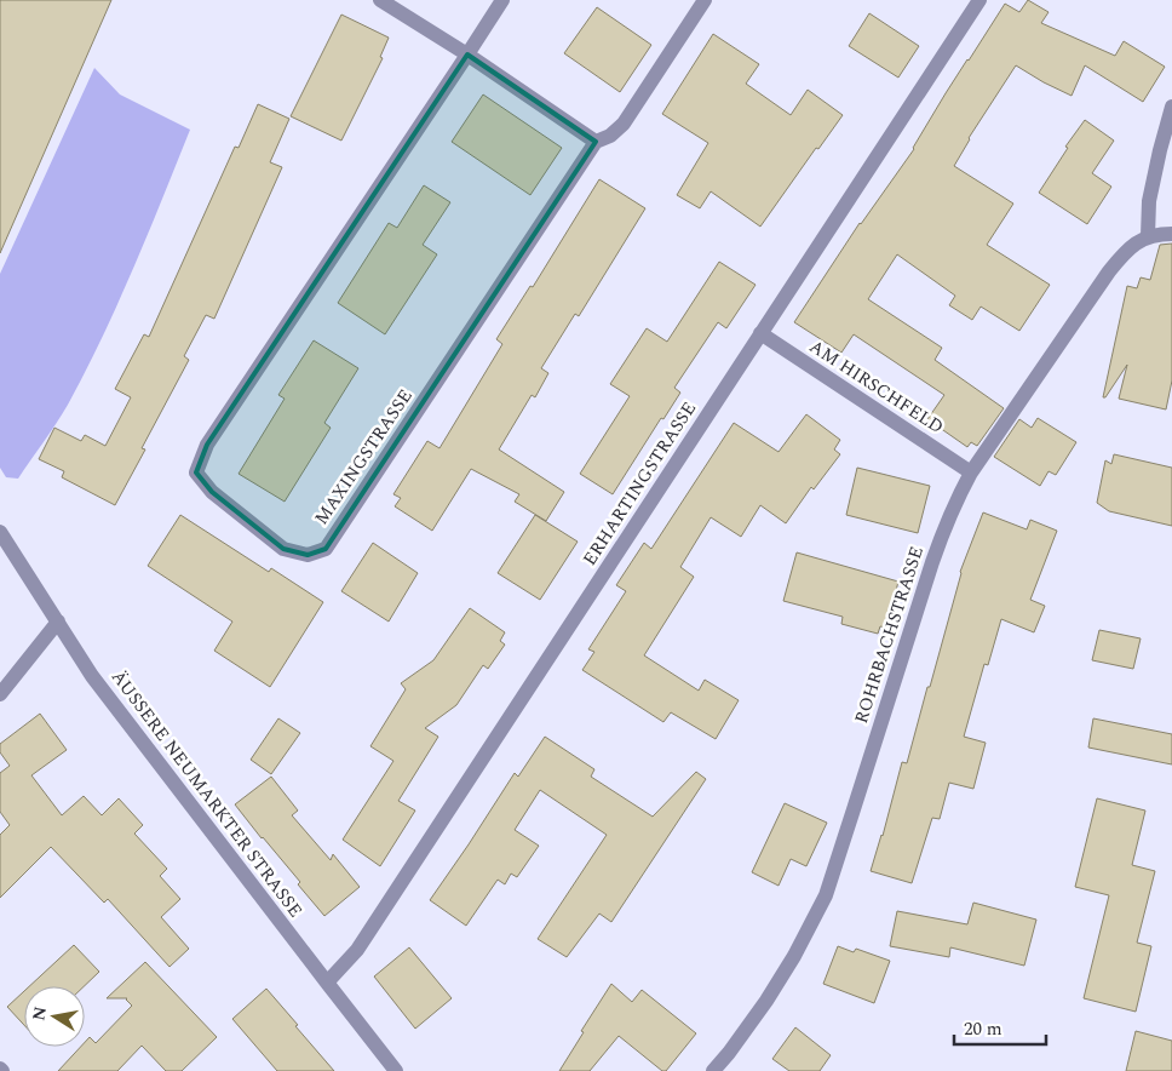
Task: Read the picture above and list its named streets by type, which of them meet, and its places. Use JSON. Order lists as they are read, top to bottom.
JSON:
{
  "streets": {
    "street": [
      "AM HIRSCHFELD",
      "MAXINGSTRASSE",
      "ERHARTINGSTRASSE",
      "ROHRBACHSTRASSE",
      "ÄUSSERE NEUMARKTER STRASSE"
    ]
  },
  "crossings": [
    ["AM HIRSCHFELD", "ERHARTINGSTRASSE"],
    ["AM HIRSCHFELD", "ROHRBACHSTRASSE"],
    ["ERHARTINGSTRASSE", "ÄUSSERE NEUMARKTER STRASSE"]
  ],
  "scale_bar": "20 m",
  "north": "left"
}
